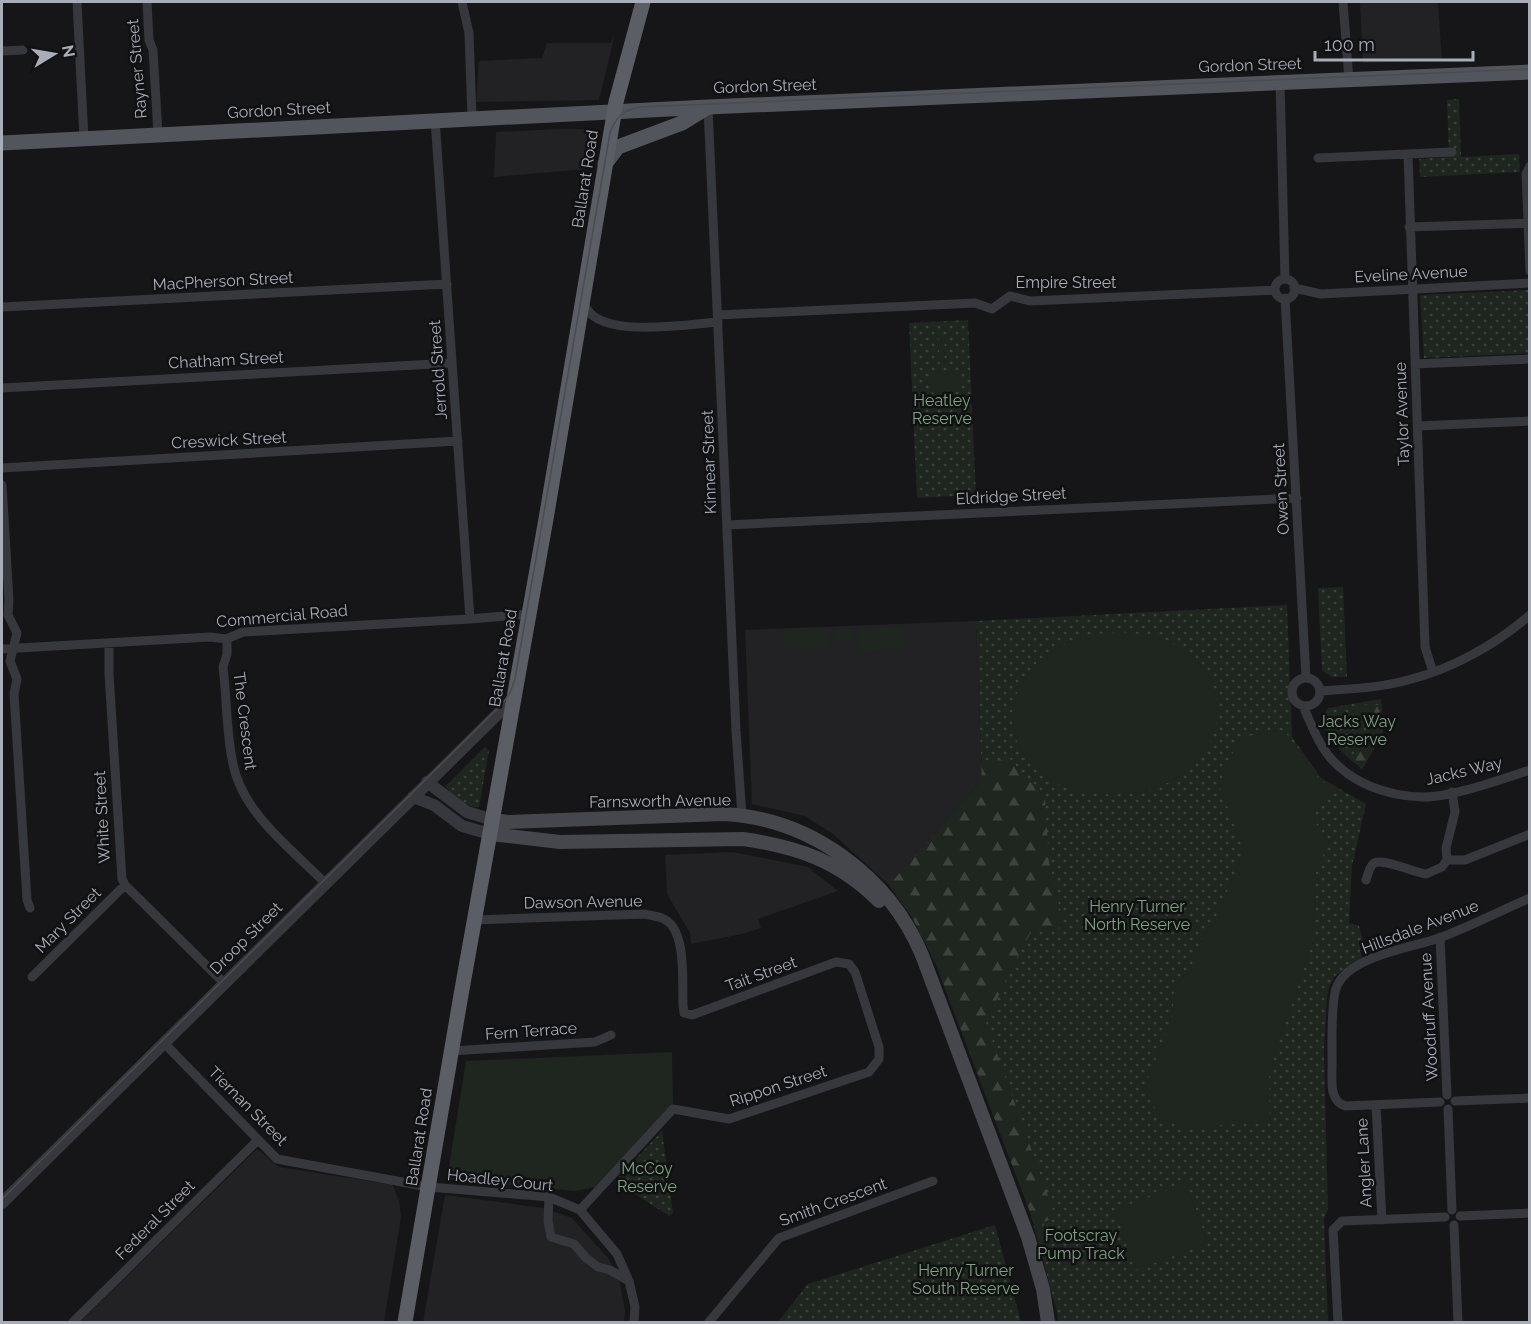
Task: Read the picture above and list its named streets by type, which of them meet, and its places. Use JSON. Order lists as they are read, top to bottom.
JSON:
{
  "streets": {
    "highway": ["Ballarat Road"],
    "main road": ["Gordon Street", "Farnsworth Avenue"],
    "street": [
      "Rayner Street",
      "Eveline Avenue",
      "MacPherson Street",
      "Empire Street",
      "Chatham Street",
      "Jerrold Street",
      "Taylor Avenue",
      "Creswick Street",
      "Kinnear Street",
      "Owen Street",
      "Eldridge Street",
      "Commercial Road",
      "The Crescent",
      "Jacks Way",
      "White Street",
      "Dawson Avenue",
      "Mary Street",
      "Hillsdale Avenue",
      "Droop Street",
      "Tait Street",
      "Woodruff Avenue",
      "Fern Terrace",
      "Rippon Street",
      "Tiernan Street",
      "Angler Lane",
      "Hoadley Court",
      "Smith Crescent",
      "Federal Street"
    ]
  },
  "crossings": [
    ["Gordon Street", "Rayner Street"],
    ["Gordon Street", "Ballarat Road"],
    ["Gordon Street", "Jerrold Street"],
    ["Gordon Street", "Kinnear Street"],
    ["Ballarat Road", "Commercial Road"],
    ["Ballarat Road", "Farnsworth Avenue"],
    ["Ballarat Road", "Dawson Avenue"],
    ["Ballarat Road", "Droop Street"],
    ["Ballarat Road", "Fern Terrace"],
    ["Ballarat Road", "Tiernan Street"],
    ["Ballarat Road", "Hoadley Court"],
    ["Eveline Avenue", "Empire Street"],
    ["Eveline Avenue", "Taylor Avenue"],
    ["Eveline Avenue", "Owen Street"],
    ["MacPherson Street", "Jerrold Street"],
    ["Empire Street", "Kinnear Street"],
    ["Empire Street", "Owen Street"],
    ["Chatham Street", "Jerrold Street"],
    ["Jerrold Street", "Creswick Street"],
    ["Jerrold Street", "Commercial Road"],
    ["Kinnear Street", "Eldridge Street"],
    ["Kinnear Street", "Farnsworth Avenue"],
    ["Owen Street", "Eldridge Street"],
    ["Owen Street", "Jacks Way"],
    ["Commercial Road", "The Crescent"],
    ["Commercial Road", "White Street"],
    ["The Crescent", "Droop Street"],
    ["Farnsworth Avenue", "Droop Street"],
    ["White Street", "Mary Street"],
    ["White Street", "Droop Street"],
    ["Dawson Avenue", "Tait Street"],
    ["Hillsdale Avenue", "Woodruff Avenue"],
    ["Hillsdale Avenue", "Angler Lane"],
    ["Droop Street", "Tiernan Street"],
    ["Tait Street", "Rippon Street"],
    ["Rippon Street", "Hoadley Court"],
    ["Tiernan Street", "Hoadley Court"],
    ["Tiernan Street", "Federal Street"]
  ],
  "parks": [
    "Heatley Reserve",
    "Jacks Way Reserve",
    "Henry Turner North Reserve",
    "McCoy Reserve",
    "Footscray Pump Track",
    "Henry Turner South Reserve"
  ],
  "scale_bar": "100 m",
  "north": "right"
}
